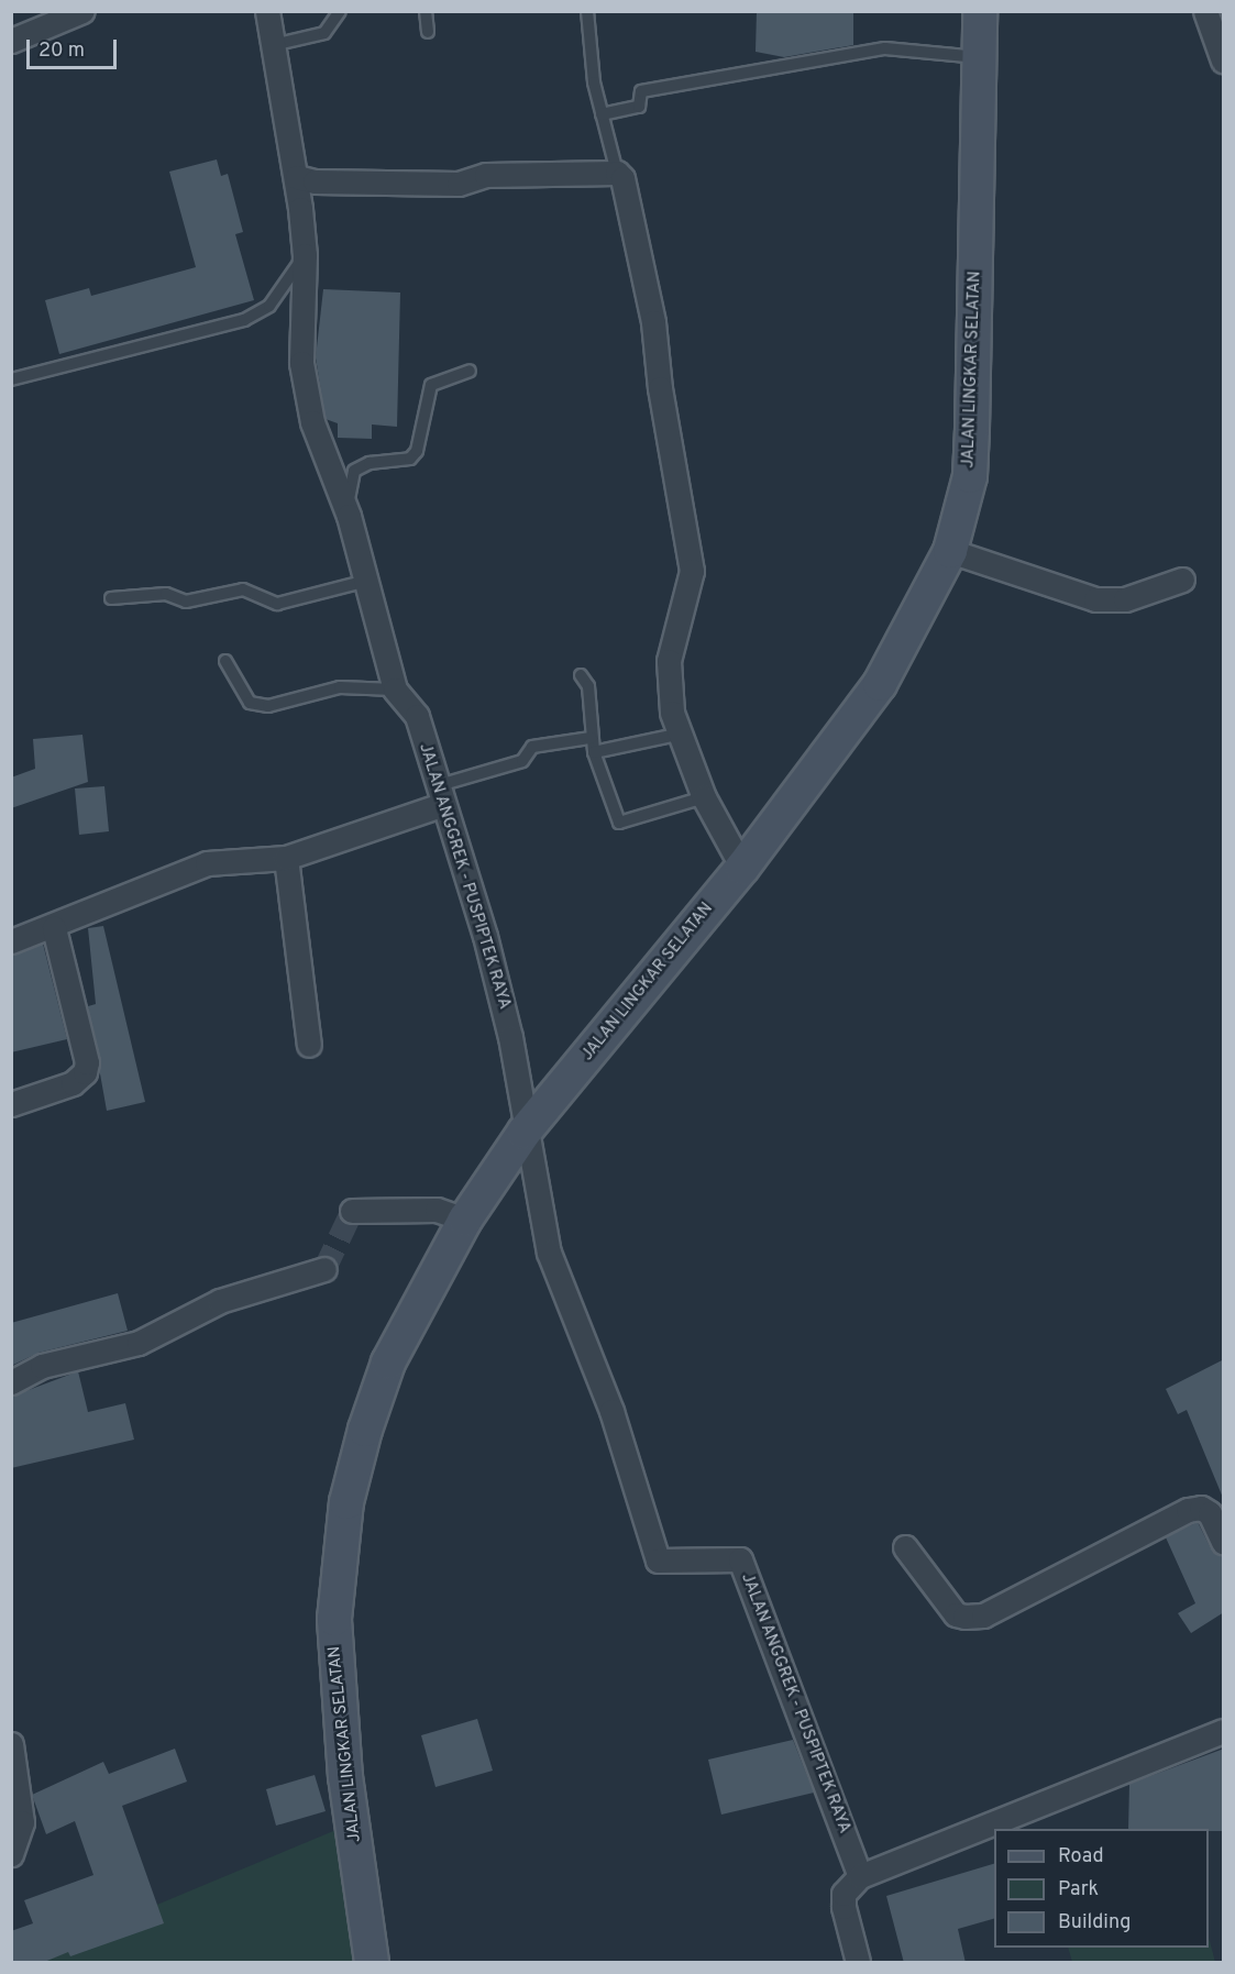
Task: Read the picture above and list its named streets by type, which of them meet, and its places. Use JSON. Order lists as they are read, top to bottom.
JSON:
{
  "streets": {
    "main road": ["JALAN LINGKAR SELATAN"],
    "street": ["JALAN ANGGREK - PUSPIPTEK RAYA"]
  },
  "crossings": [
    ["JALAN LINGKAR SELATAN", "JALAN ANGGREK - PUSPIPTEK RAYA"]
  ],
  "legend": ["Road", "Park", "Building"],
  "scale_bar": "20 m"
}
